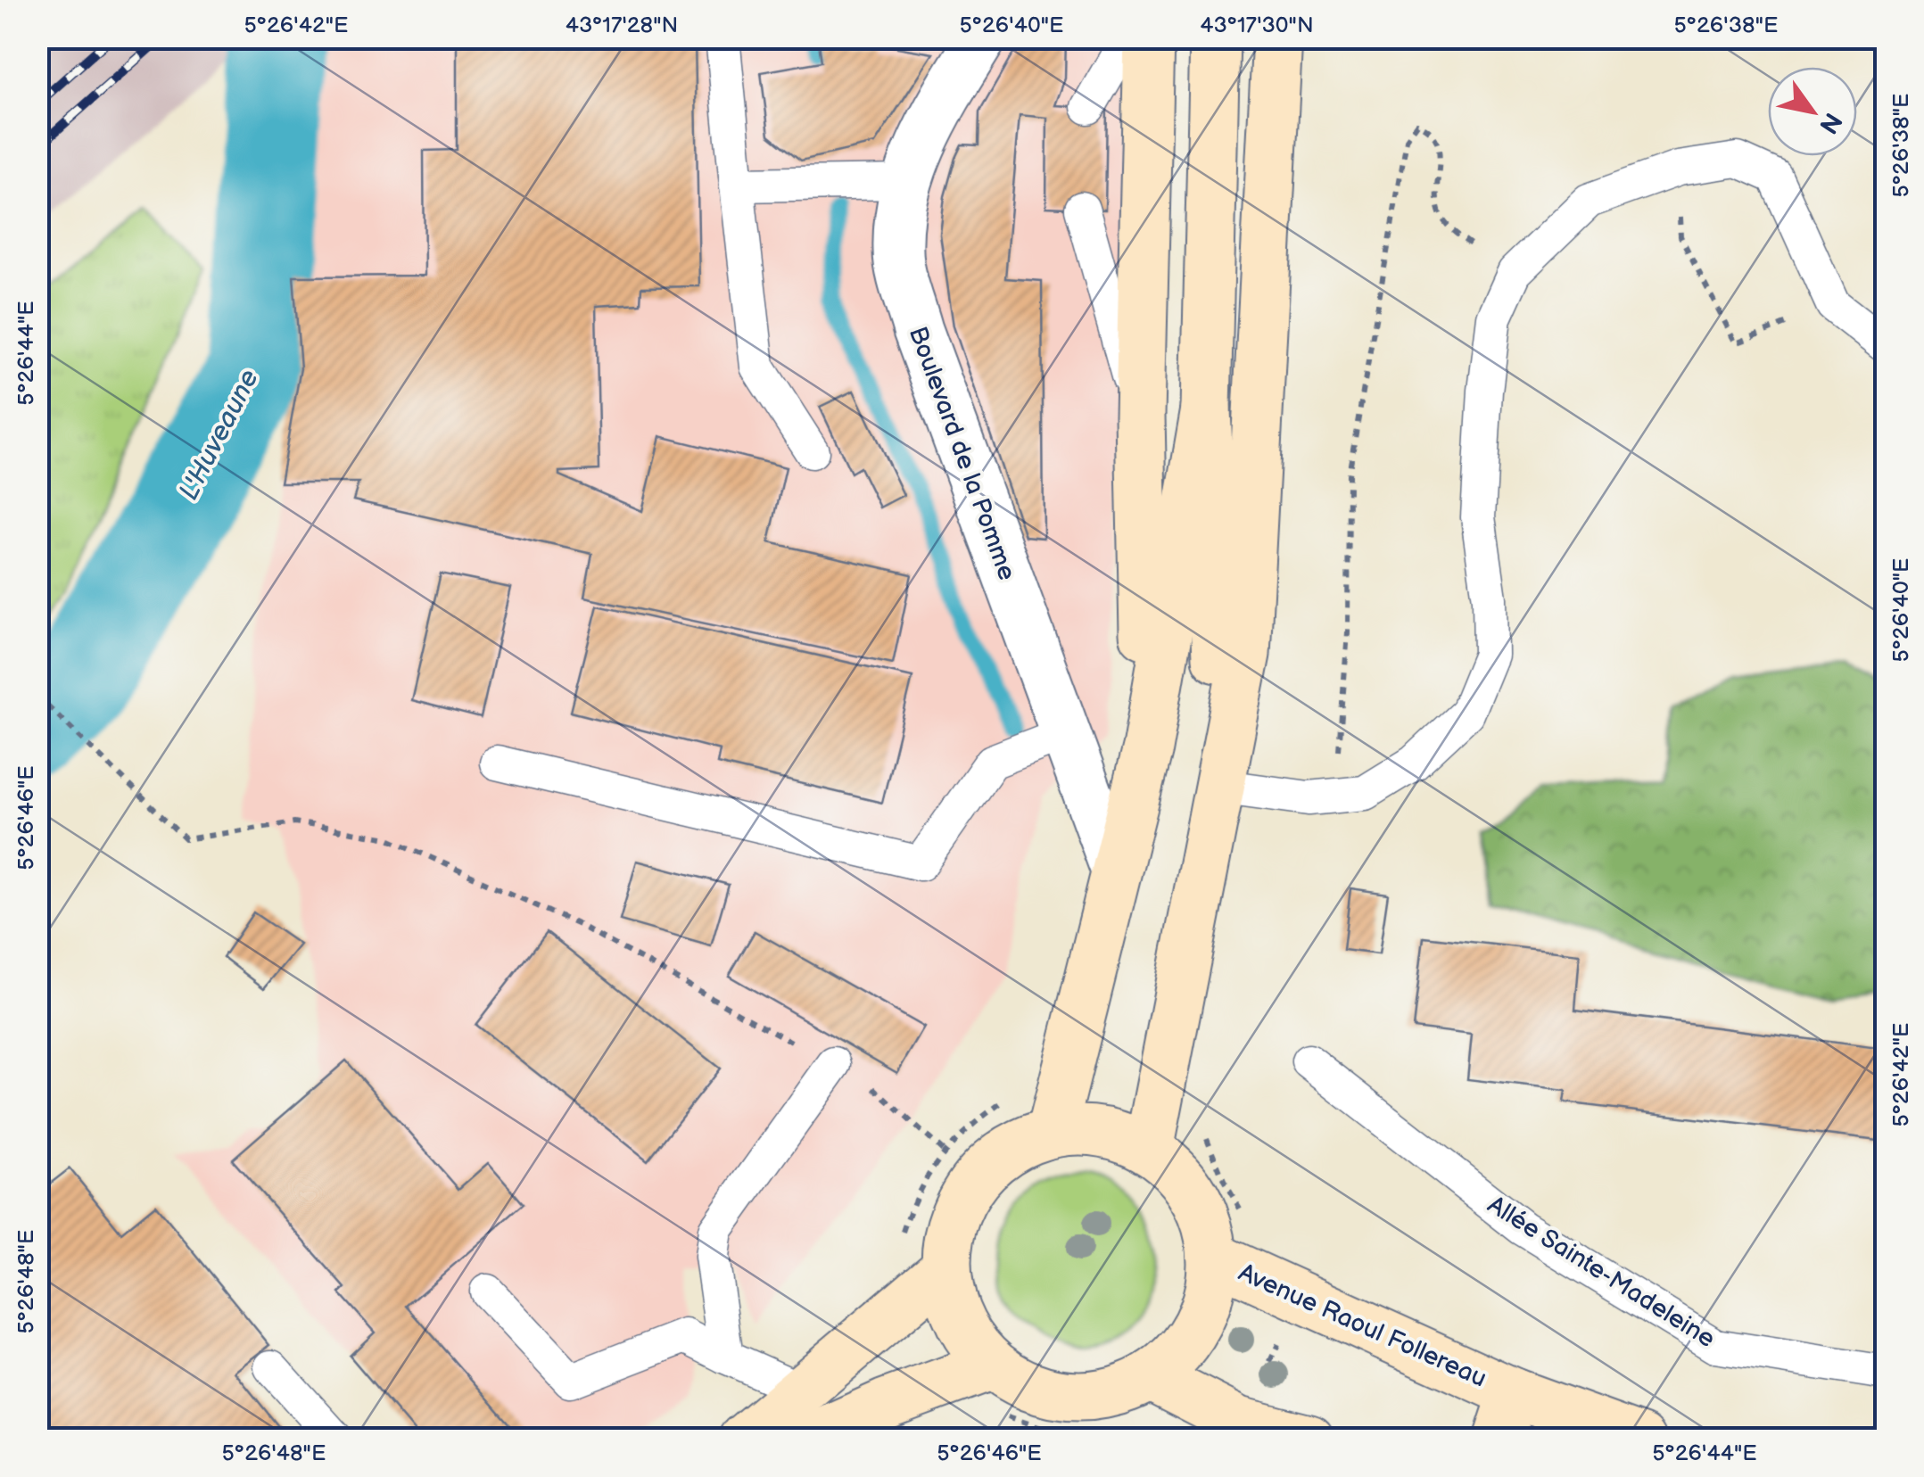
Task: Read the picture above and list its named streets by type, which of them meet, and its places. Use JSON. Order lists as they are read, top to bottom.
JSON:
{
  "streets": {
    "main road": ["Avenue Raoul Follereau"],
    "street": ["Boulevard de la Pomme"],
    "lane": ["Allée Sainte-Madeleine"]
  },
  "water": ["L'Huveaune"],
  "north": "bottom right",
  "coordinates": [
    "5°26'42\"E",
    "43°17'28\"N",
    "5°26'40\"E",
    "43°17'30\"N",
    "5°26'38\"E",
    "5°26'44\"E",
    "5°26'46\"E",
    "5°26'48\"E"
  ]
}
